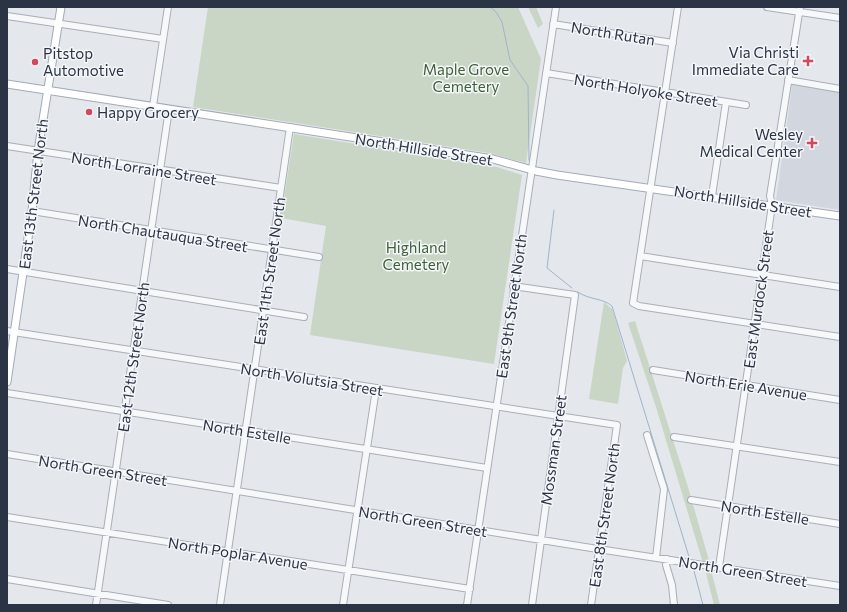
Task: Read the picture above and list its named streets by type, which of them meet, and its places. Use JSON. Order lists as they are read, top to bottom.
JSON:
{
  "streets": {
    "main road": ["North Hillside Street", "East 13th Street North"],
    "street": [
      "North Rutan",
      "North Holyoke Street",
      "North Lorraine Street",
      "North Chautauqua Street",
      "East 11th Street North",
      "East Murdock Street",
      "East 9th Street North",
      "East 12th Street North",
      "North Volutsia Street",
      "North Erie Avenue",
      "North Estelle",
      "Mossman Street",
      "North Green Street",
      "East 8th Street North",
      "North Poplar Avenue"
    ]
  },
  "crossings": [
    ["North Rutan", "East 9th Street North"],
    ["North Holyoke Street", "East 9th Street North"],
    ["North Hillside Street", "East 13th Street North"],
    ["North Hillside Street", "East 11th Street North"],
    ["North Hillside Street", "East Murdock Street"],
    ["North Hillside Street", "East 9th Street North"],
    ["North Hillside Street", "East 12th Street North"],
    ["North Lorraine Street", "East 13th Street North"],
    ["North Lorraine Street", "East 11th Street North"],
    ["North Lorraine Street", "East 12th Street North"],
    ["East 13th Street North", "North Chautauqua Street"],
    ["East 13th Street North", "North Volutsia Street"],
    ["North Chautauqua Street", "East 11th Street North"],
    ["North Chautauqua Street", "East 12th Street North"],
    ["East 11th Street North", "North Volutsia Street"],
    ["East 11th Street North", "North Estelle"],
    ["East 11th Street North", "North Green Street"],
    ["East 11th Street North", "North Poplar Avenue"],
    ["East Murdock Street", "North Erie Avenue"],
    ["East Murdock Street", "North Estelle"],
    ["East Murdock Street", "North Green Street"],
    ["East 9th Street North", "North Volutsia Street"],
    ["East 9th Street North", "North Estelle"],
    ["East 9th Street North", "Mossman Street"],
    ["East 9th Street North", "North Green Street"],
    ["East 9th Street North", "North Poplar Avenue"],
    ["East 12th Street North", "North Volutsia Street"],
    ["East 12th Street North", "North Estelle"],
    ["East 12th Street North", "North Green Street"],
    ["East 12th Street North", "North Poplar Avenue"],
    ["North Volutsia Street", "Mossman Street"],
    ["North Volutsia Street", "East 8th Street North"],
    ["Mossman Street", "North Green Street"],
    ["North Green Street", "East 8th Street North"]
  ],
  "parks": ["Maple Grove Cemetery", "Highland Cemetery"],
  "places": {
    "health": ["Via Christi Immediate Care", "Wesley Medical Center"],
    "other": ["Pitstop Automotive", "Happy Grocery"]
  }
}
